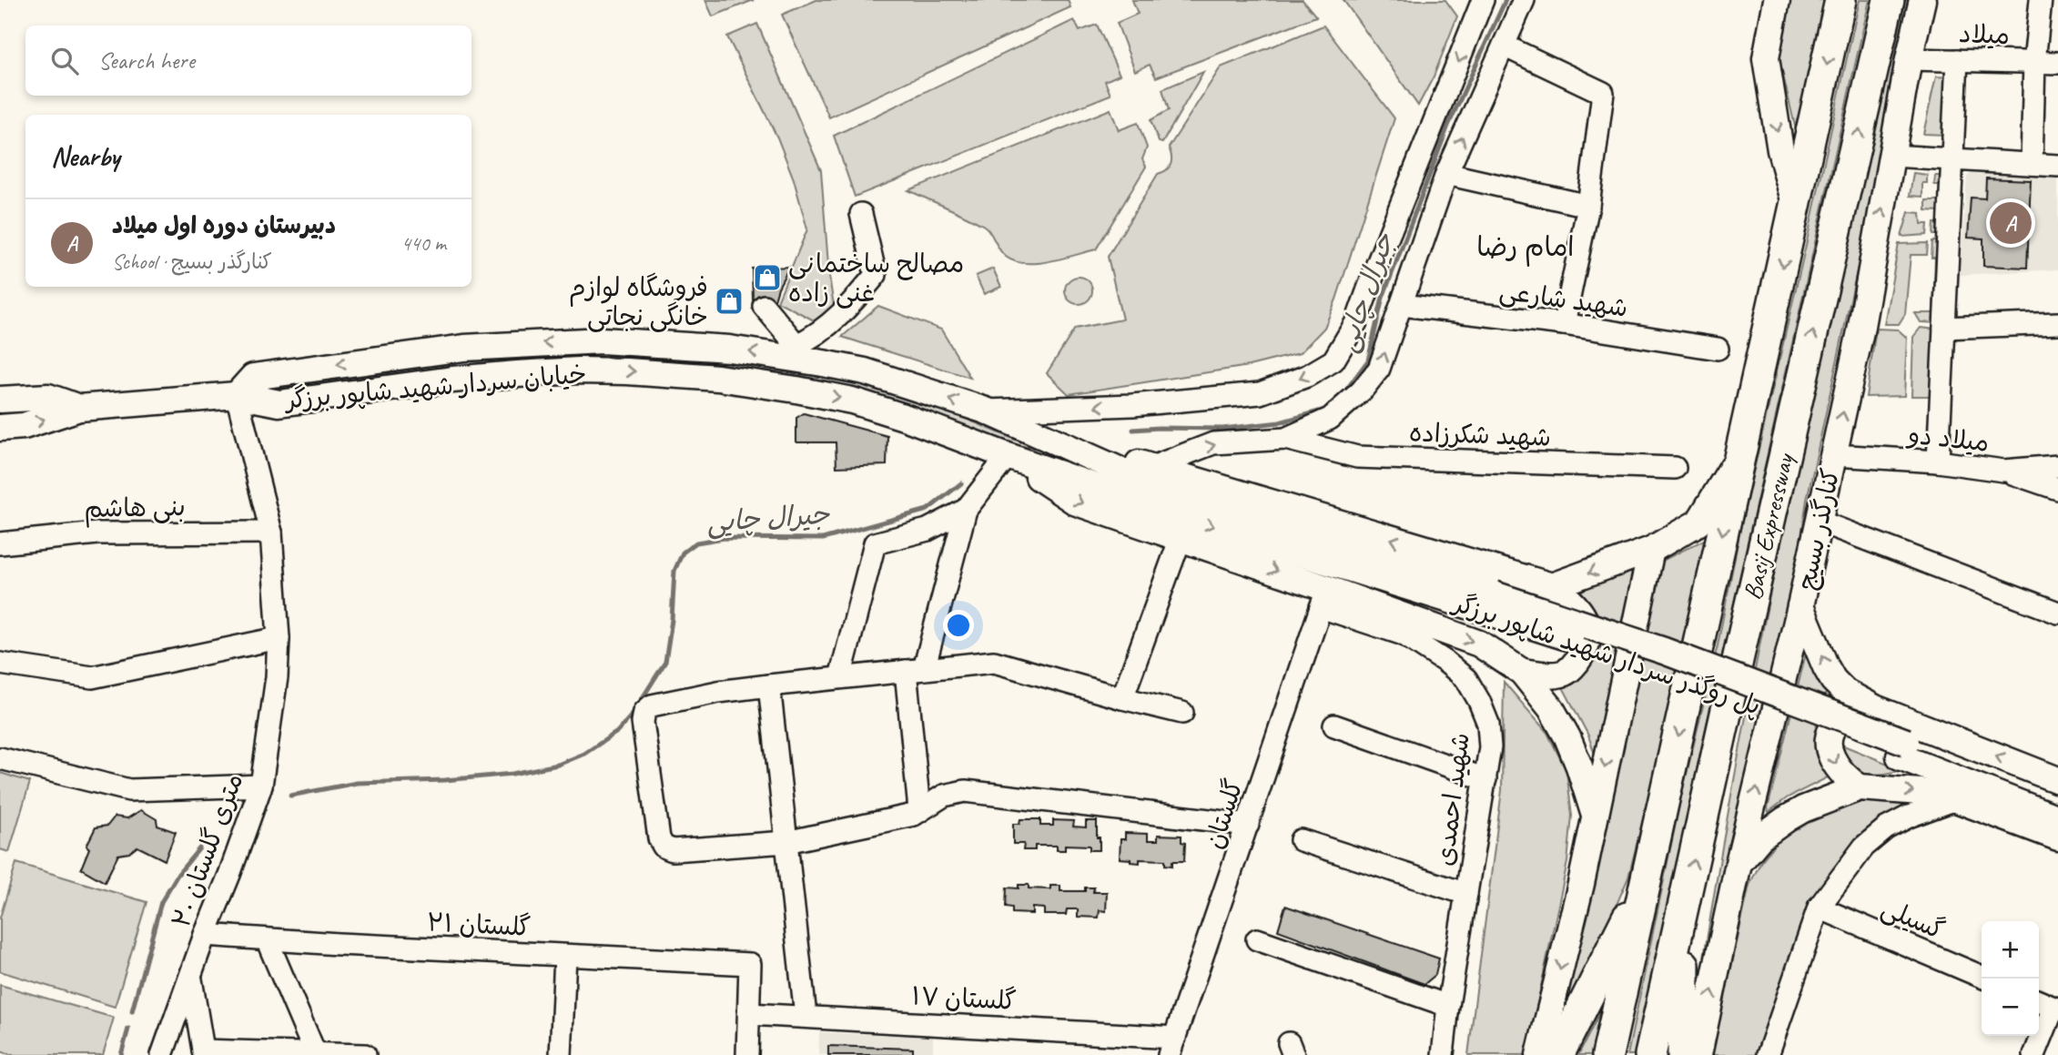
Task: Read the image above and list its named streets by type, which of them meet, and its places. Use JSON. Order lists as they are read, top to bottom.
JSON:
{
  "streets": {
    "highway": ["Basij Expressway"],
    "main road": ["خیابان سردار شهید شاپور برزگر", "کنارگذر بسیج", "پل روگذر سردار شهید شاپور برزگر"],
    "street": [
      "میلاد",
      "شهید شارعی",
      "شهید شکرزاده",
      "میلاد دو",
      "بنی هاشم",
      "شهید احمدی",
      "گلستان",
      "۲۰ متری گلستان",
      "گسیلی",
      "گلستان ۲۱",
      "گلستان ۱۷"
    ]
  },
  "crossings": [
    ["میلاد", "کنارگذر بسیج"],
    ["خیابان سردار شهید شاپور برزگر", "۲۰ متری گلستان"],
    ["میلاد دو", "کنارگذر بسیج"],
    ["بنی هاشم", "۲۰ متری گلستان"],
    ["شهید احمدی", "گلستان"],
    ["گلستان", "گلستان ۱۷"],
    ["۲۰ متری گلستان", "گلستان ۲۱"],
    ["گلستان ۲۱", "گلستان ۱۷"]
  ],
  "districts": ["امام رضا"],
  "water": ["جیرال چایی"],
  "places": {
    "shop": ["مصالح ساختمانی غنی زاده", "فروشگاه لوازم خانگی نجاتی"]
  },
  "page": {
    "search": "Search here",
    "heading": "Nearby",
    "list": [
      {
        "mark": "A",
        "name": "دبیرستان دوره اول میلاد",
        "note": "School · کنارگذر بسیج",
        "value": "440 m"
      }
    ],
    "pins": "A",
    "map_buttons": ["+", "−"]
  }
}
